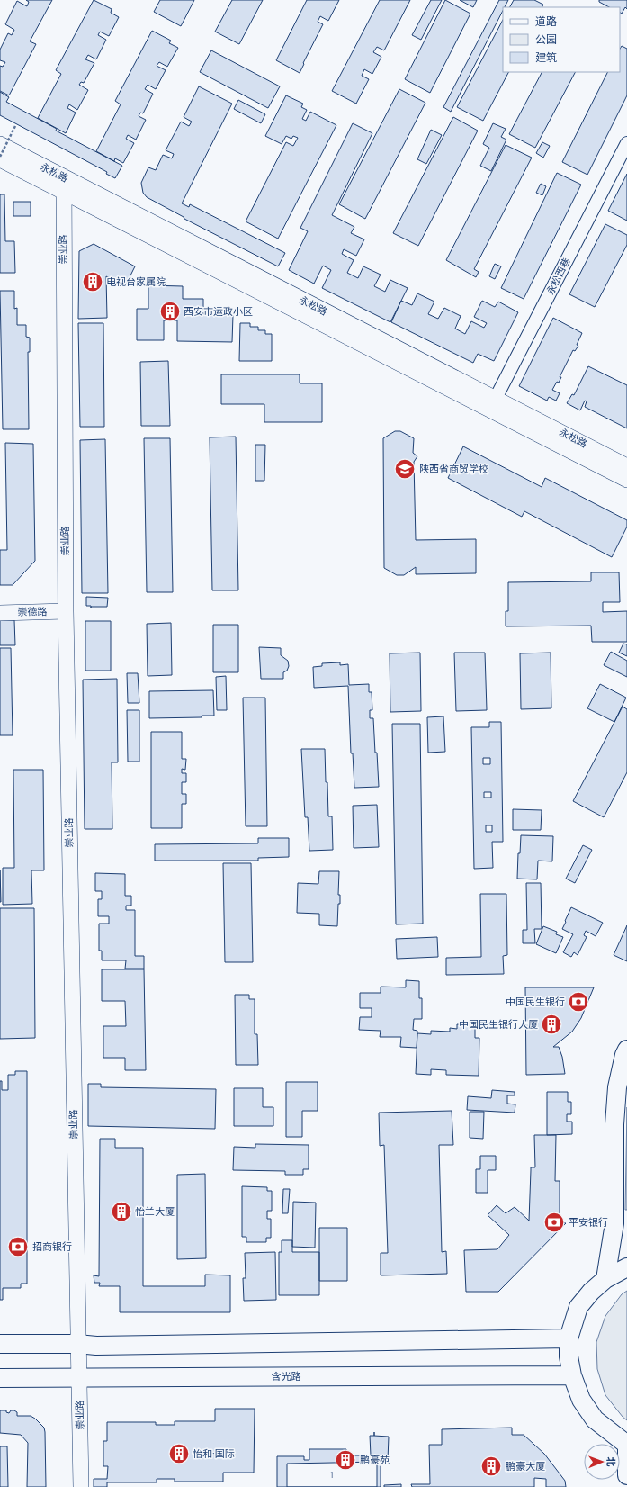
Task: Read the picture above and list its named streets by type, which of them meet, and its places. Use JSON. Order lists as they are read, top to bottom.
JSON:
{
  "streets": {
    "main road": ["含光路"],
    "street": [
      "永松路",
      "崇业路",
      "永松西巷",
      "崇德路"
    ]
  },
  "crossings": [
    ["永松路", "崇业路"],
    ["永松路", "永松西巷"],
    ["崇业路", "崇德路"],
    ["崇业路", "含光路"]
  ],
  "places": {
    "building": [
      "电视台家属院",
      "西安市运政小区",
      "中国民生银行大厦",
      "怡兰大厦",
      "怡和·国际",
      "鹏豪苑",
      "鹏豪大厦"
    ],
    "school or university": ["陕西省商贸学校"],
    "bank": ["中国民生银行", "平安银行", "招商银行"]
  },
  "house_numbers": ["1"],
  "legend": ["道路", "公园", "建筑"],
  "north": "right"
}
